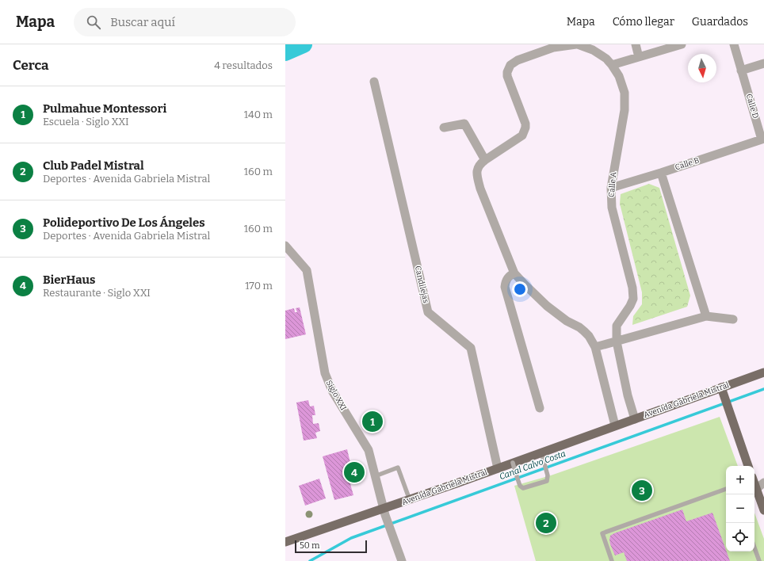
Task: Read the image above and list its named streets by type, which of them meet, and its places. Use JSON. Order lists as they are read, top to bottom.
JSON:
{
  "streets": {
    "main road": ["Avenida Gabriela Mistral"],
    "street": [
      "Calle D",
      "Calle B",
      "Calle A",
      "Candilejas",
      "Siglo XXI"
    ]
  },
  "crossings": [
    ["Calle D", "Calle B"],
    ["Calle B", "Calle A"],
    ["Calle A", "Avenida Gabriela Mistral"],
    ["Candilejas", "Avenida Gabriela Mistral"],
    ["Siglo XXI", "Avenida Gabriela Mistral"]
  ],
  "water": ["Canal Calvo Costa"],
  "scale_bar": "50 m",
  "north": "bottom",
  "page": {
    "header": "Mapa",
    "search": "Buscar aquí",
    "nav": ["Mapa", "Cómo llegar", "Guardados"],
    "heading": ["Cerca", "4 resultados"],
    "list": [
      {
        "mark": "1",
        "name": "Pulmahue Montessori",
        "note": "Escuela · Siglo XXI",
        "value": "140 m"
      },
      {
        "mark": "2",
        "name": "Club Padel Mistral",
        "note": "Deportes · Avenida Gabriela Mistral",
        "value": "160 m"
      },
      {
        "mark": "3",
        "name": "Polideportivo De Los Ángeles",
        "note": "Deportes · Avenida Gabriela Mistral",
        "value": "160 m"
      },
      {
        "mark": "4",
        "name": "BierHaus",
        "note": "Restaurante · Siglo XXI",
        "value": "170 m"
      }
    ],
    "pins": [
      "1",
      "4",
      "3",
      "2"
    ],
    "map_buttons": ["+", "−"],
    "scale": "50 m"
  }
}
